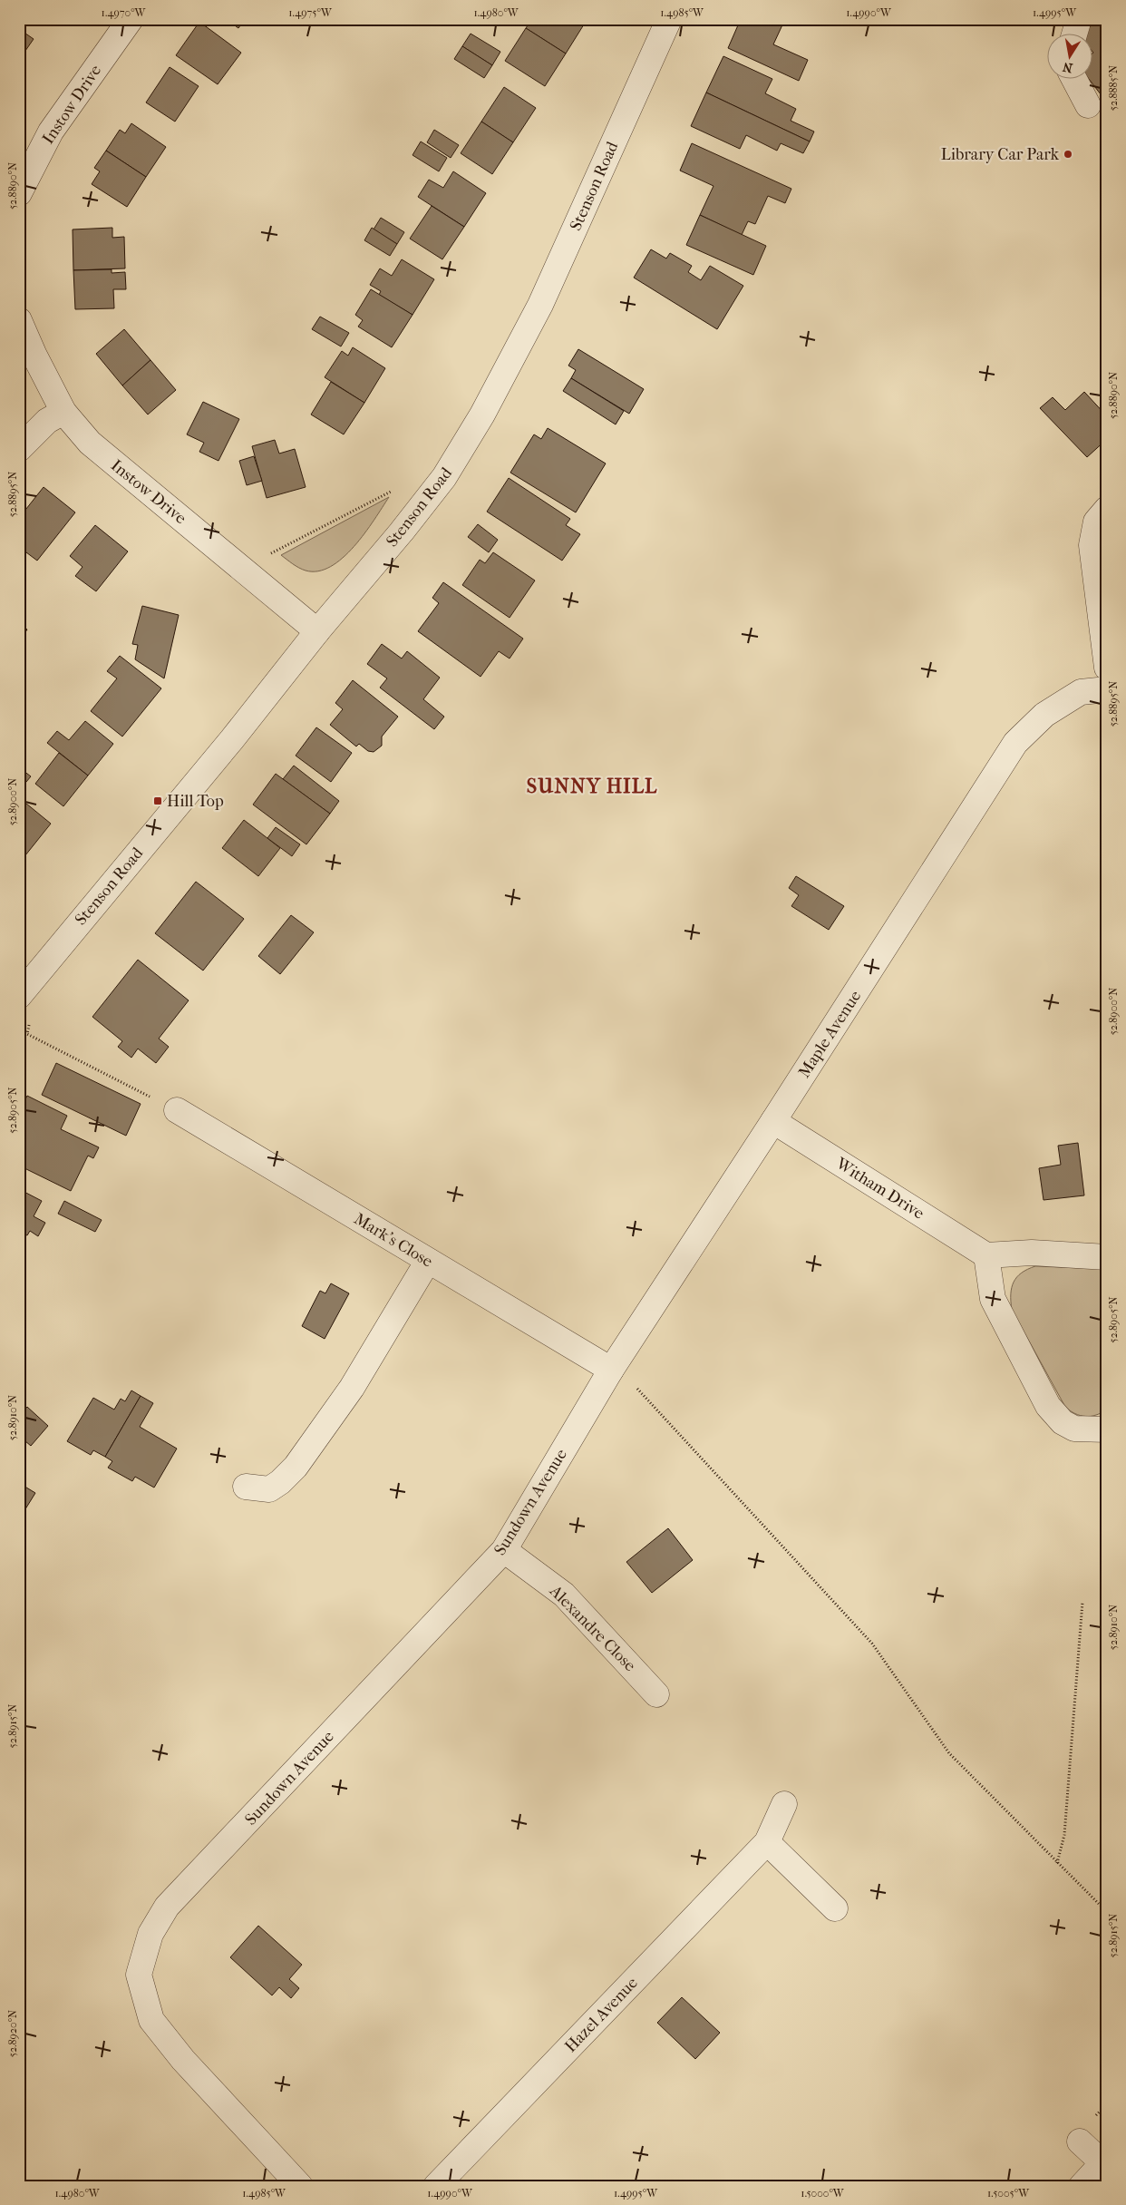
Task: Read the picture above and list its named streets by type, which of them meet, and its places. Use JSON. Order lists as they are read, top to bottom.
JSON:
{
  "streets": {
    "street": [
      "Instow Drive",
      "Stenson Road",
      "Maple Avenue",
      "Witham Drive",
      "Mark's Close",
      "Sundown Avenue",
      "Alexandre Close",
      "Hazel Avenue"
    ]
  },
  "crossings": [
    ["Instow Drive", "Stenson Road"],
    ["Maple Avenue", "Witham Drive"],
    ["Maple Avenue", "Mark's Close"],
    ["Maple Avenue", "Sundown Avenue"],
    ["Mark's Close", "Sundown Avenue"],
    ["Sundown Avenue", "Alexandre Close"]
  ],
  "districts": ["SUNNY HILL"],
  "places": {
    "other": ["Library Car Park"],
    "transit": ["Hill Top"]
  },
  "north": "bottom",
  "coordinates": [
    "1.4970°W",
    "1.4975°W",
    "1.4980°W",
    "1.4985°W",
    "1.4990°W",
    "1.4995°W",
    "52.8885°N",
    "52.8890°N",
    "52.8895°N",
    "52.8900°N",
    "52.8905°N",
    "52.8910°N",
    "52.8915°N",
    "52.8920°N",
    "1.5000°W",
    "1.5005°W"
  ]
}
